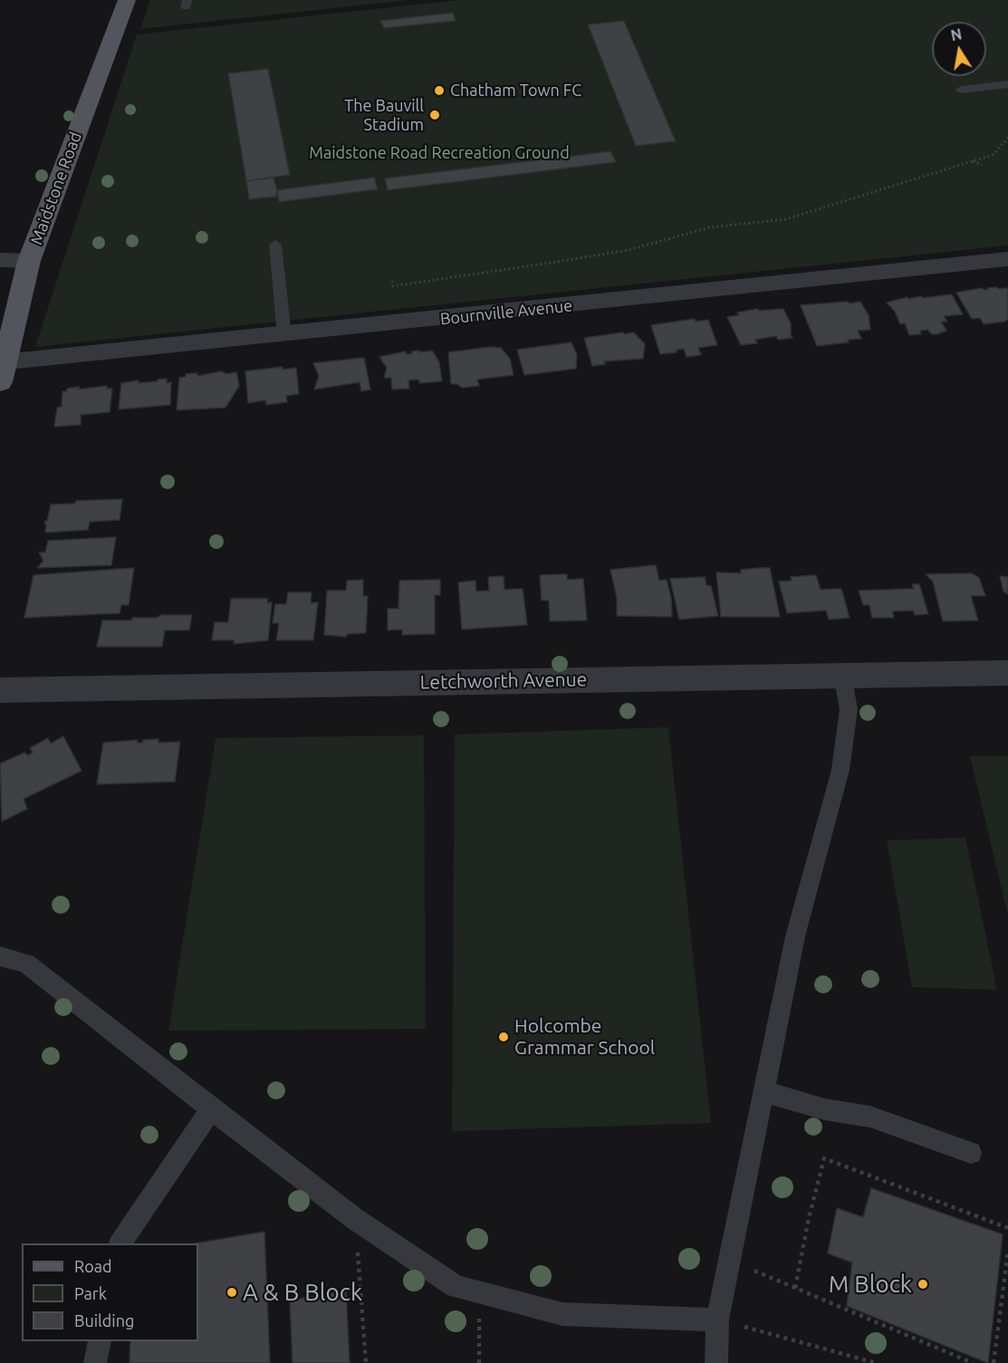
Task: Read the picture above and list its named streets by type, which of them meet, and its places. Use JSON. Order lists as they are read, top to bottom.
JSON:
{
  "streets": {
    "main road": ["Maidstone Road"],
    "street": ["Bournville Avenue", "Letchworth Avenue"]
  },
  "crossings": [
    ["Maidstone Road", "Bournville Avenue"]
  ],
  "parks": ["Maidstone Road Recreation Ground"],
  "places": [
    "Chatham Town FC",
    "The Bauvill Stadium",
    "Holcombe Grammar School",
    "M Block",
    "A & B Block"
  ],
  "legend": ["Road", "Park", "Building"],
  "north": "top"
}
